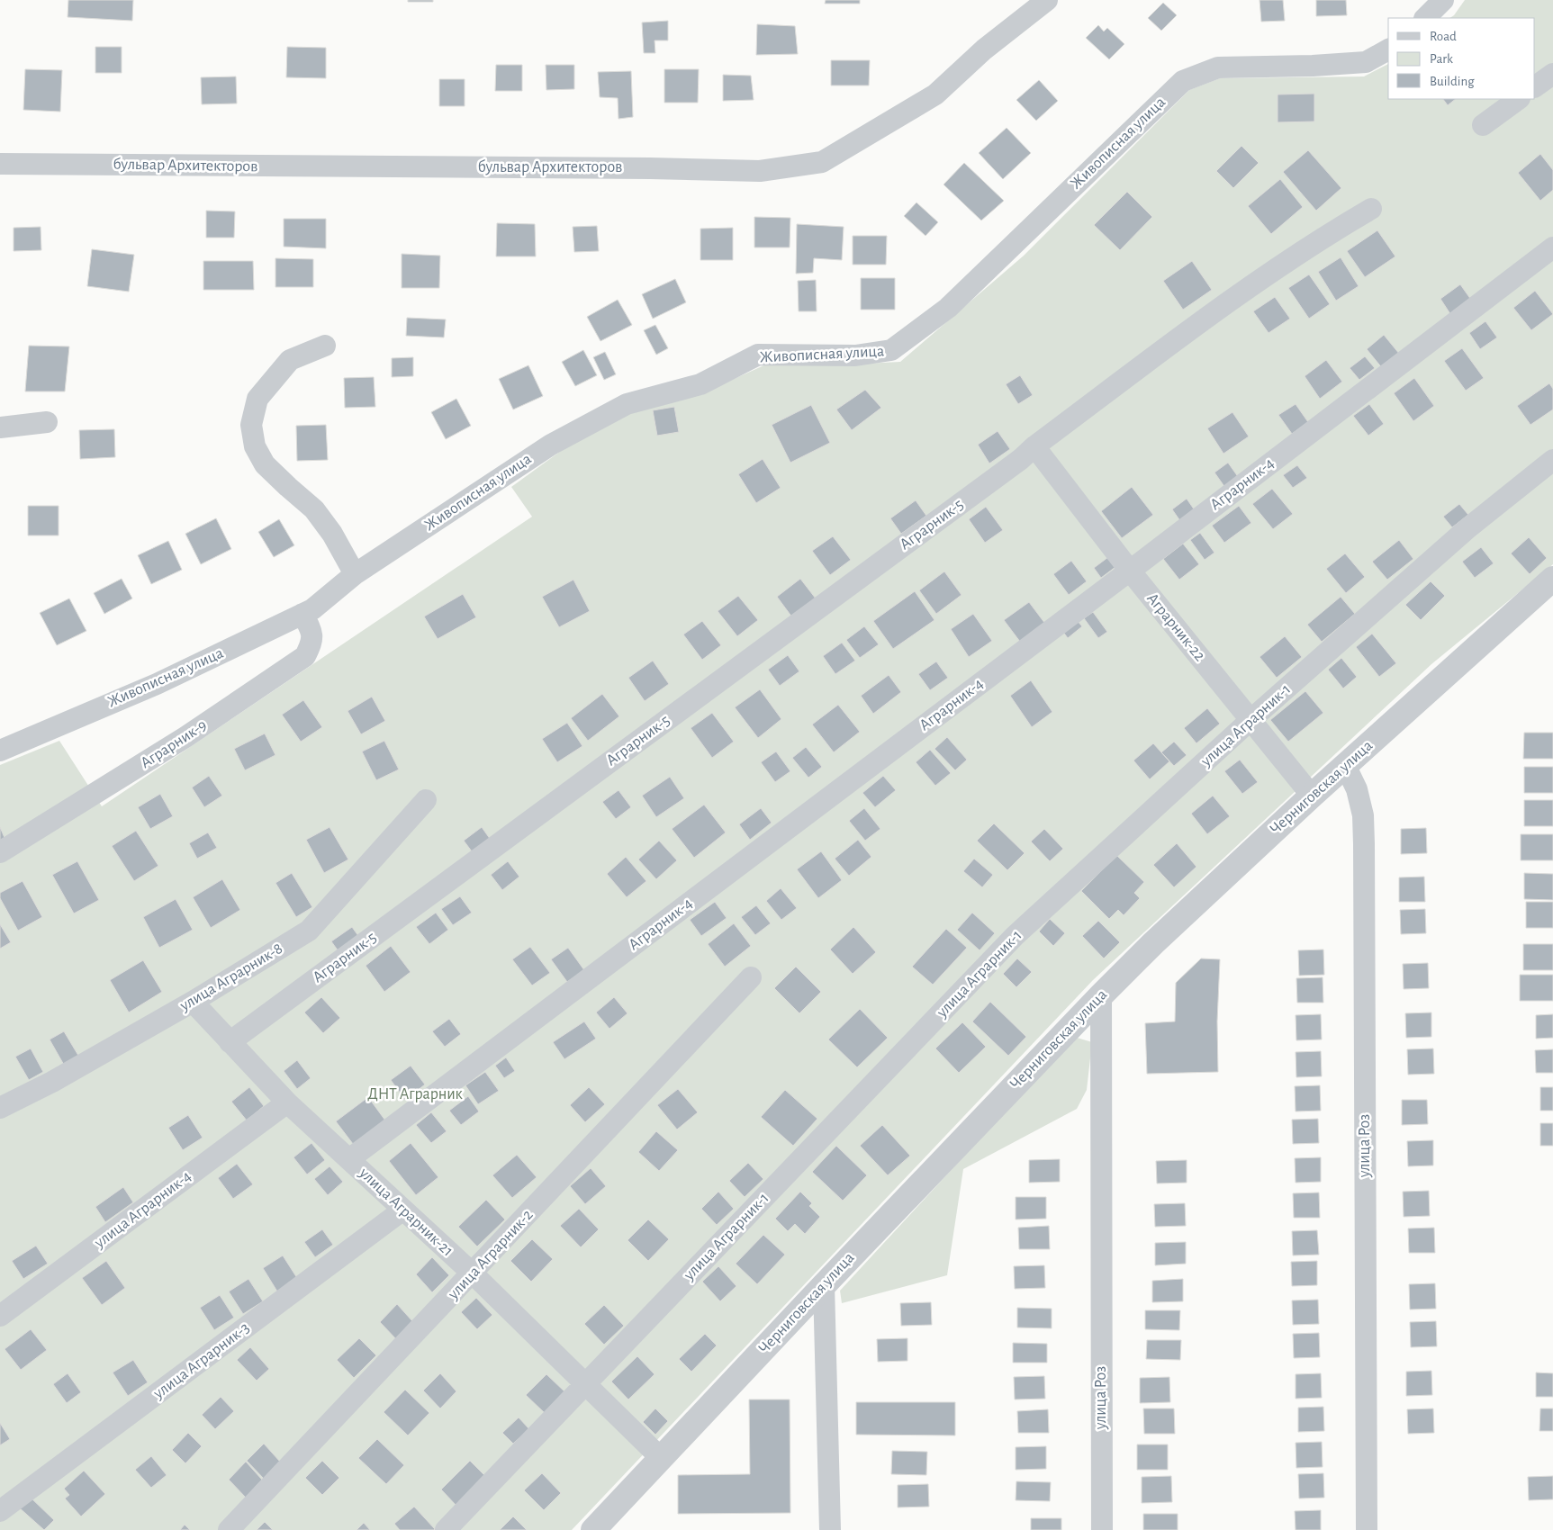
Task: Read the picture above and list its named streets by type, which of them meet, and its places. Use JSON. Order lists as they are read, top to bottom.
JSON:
{
  "streets": {
    "street": [
      "Живописная улица",
      "бульвар Архитекторов",
      "Аграрник-4",
      "Аграрник-5",
      "Аграрник-22",
      "улица Аграрник-1",
      "Аграрник-9",
      "Черниговская улица",
      "улица Аграрник-8",
      "улица Роз",
      "улица Аграрник-4",
      "улица Аграрник-21",
      "улица Аграрник-2",
      "улица Аграрник-3"
    ]
  },
  "crossings": [
    ["Живописная улица", "Аграрник-9"],
    ["Аграрник-4", "Аграрник-22"],
    ["Аграрник-4", "улица Аграрник-21"],
    ["Аграрник-5", "Аграрник-22"],
    ["Аграрник-5", "улица Аграрник-21"],
    ["Аграрник-22", "улица Аграрник-1"],
    ["Аграрник-22", "Черниговская улица"],
    ["улица Аграрник-1", "улица Аграрник-21"],
    ["Черниговская улица", "улица Роз"],
    ["Черниговская улица", "улица Аграрник-21"],
    ["улица Аграрник-8", "улица Аграрник-21"],
    ["улица Аграрник-4", "улица Аграрник-21"],
    ["улица Аграрник-21", "улица Аграрник-2"],
    ["улица Аграрник-21", "улица Аграрник-3"]
  ],
  "parks": ["ДНТ Аграрник"],
  "legend": ["Road", "Park", "Building"]
}
